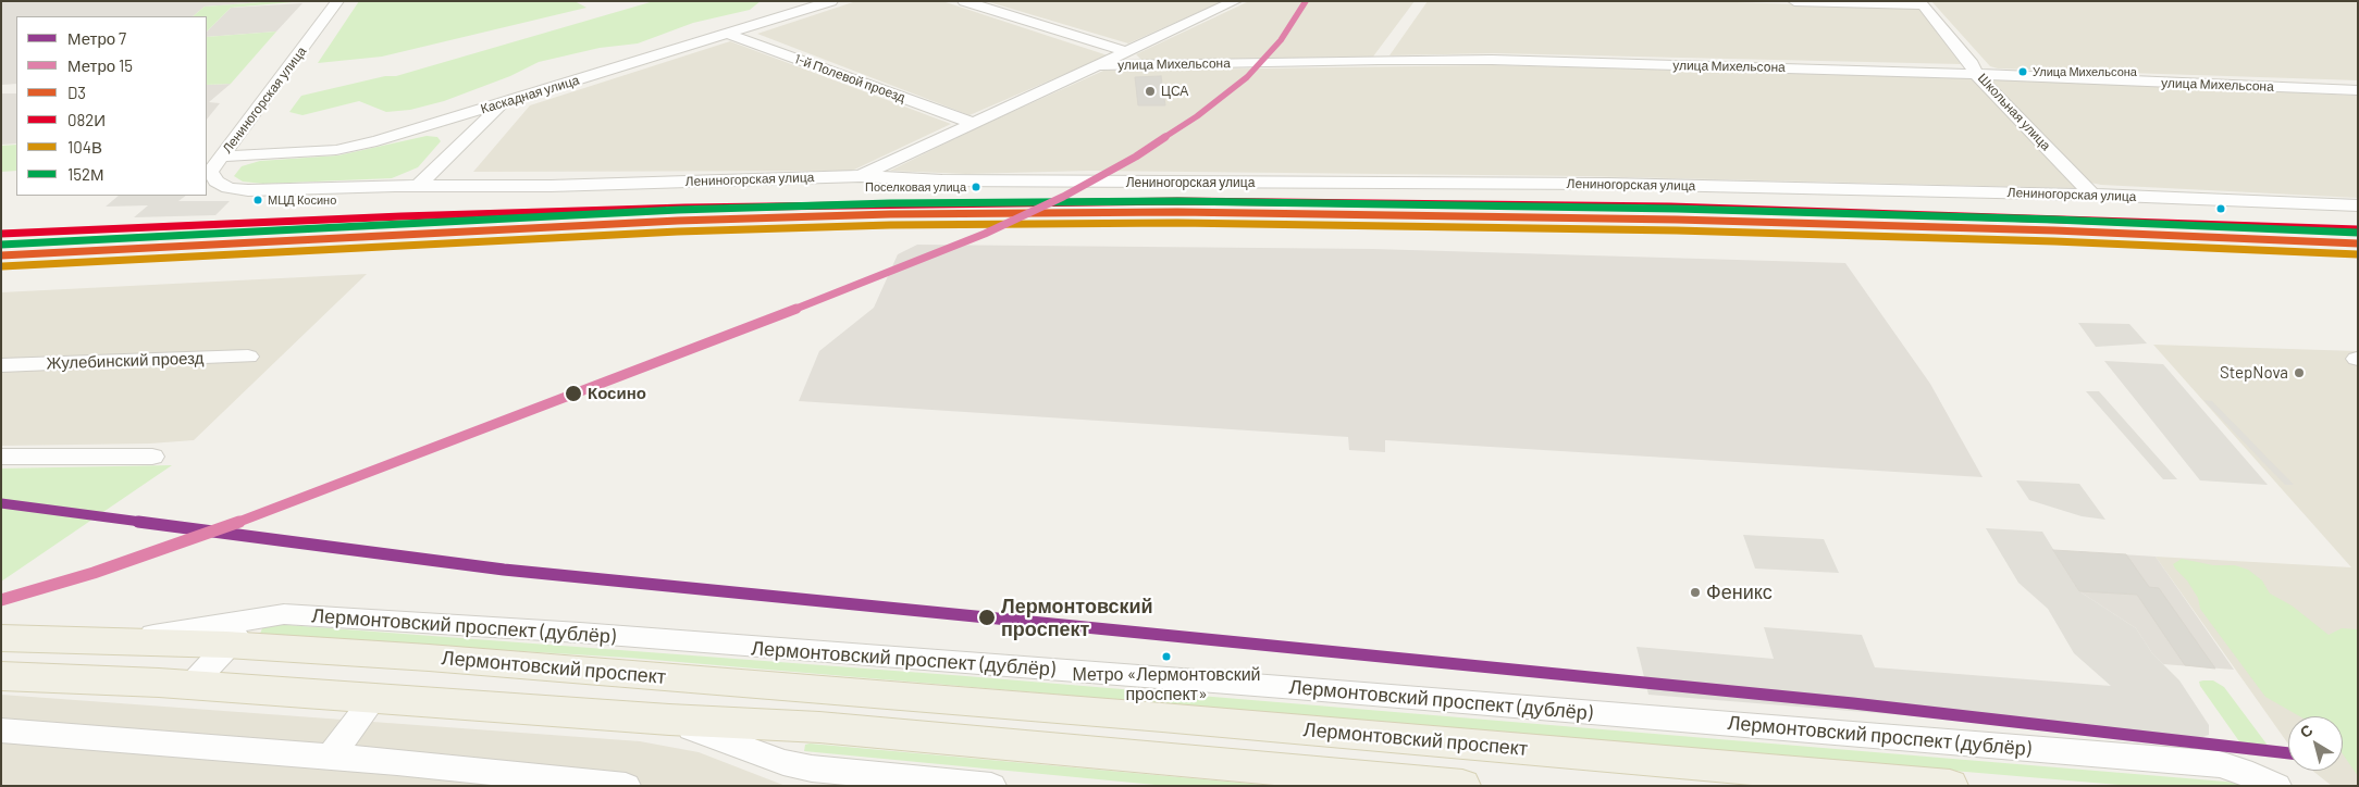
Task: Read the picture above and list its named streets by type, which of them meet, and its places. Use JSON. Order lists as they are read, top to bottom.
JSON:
{
  "streets": {
    "main road": ["Лермонтовский проспект"],
    "street": [
      "улица Михельсона",
      "1-й Полевой проезд",
      "Каскадная улица",
      "Лениногорская улица",
      "Школьная улица",
      "Жулебинский проезд",
      "Лермонтовский проспект (дублёр)"
    ]
  },
  "crossings": [
    ["улица Михельсона", "Школьная улица"],
    ["1-й Полевой проезд", "Каскадная улица"],
    ["Каскадная улица", "Лениногорская улица"],
    ["Лениногорская улица", "Школьная улица"],
    ["Лермонтовский проспект (дублёр)", "Лермонтовский проспект"]
  ],
  "places": [
    "Улица Михельсона",
    "ЦСА",
    "Поселковая улица",
    "МЦД Косино",
    "StepNova",
    "Косино",
    "Феникс",
    "Лермонтовский проспект",
    "Метро «Лермонтовский проспект»"
  ],
  "lines": [
    "metro line 15",
    "transit line 082И",
    "transit line 152М",
    "transit line D3",
    "transit line 104В",
    "metro line 7"
  ],
  "legend": [
    "Метро 7",
    "Метро 15",
    "D3",
    "082И",
    "104В",
    "152М"
  ],
  "north": "top left"
}
